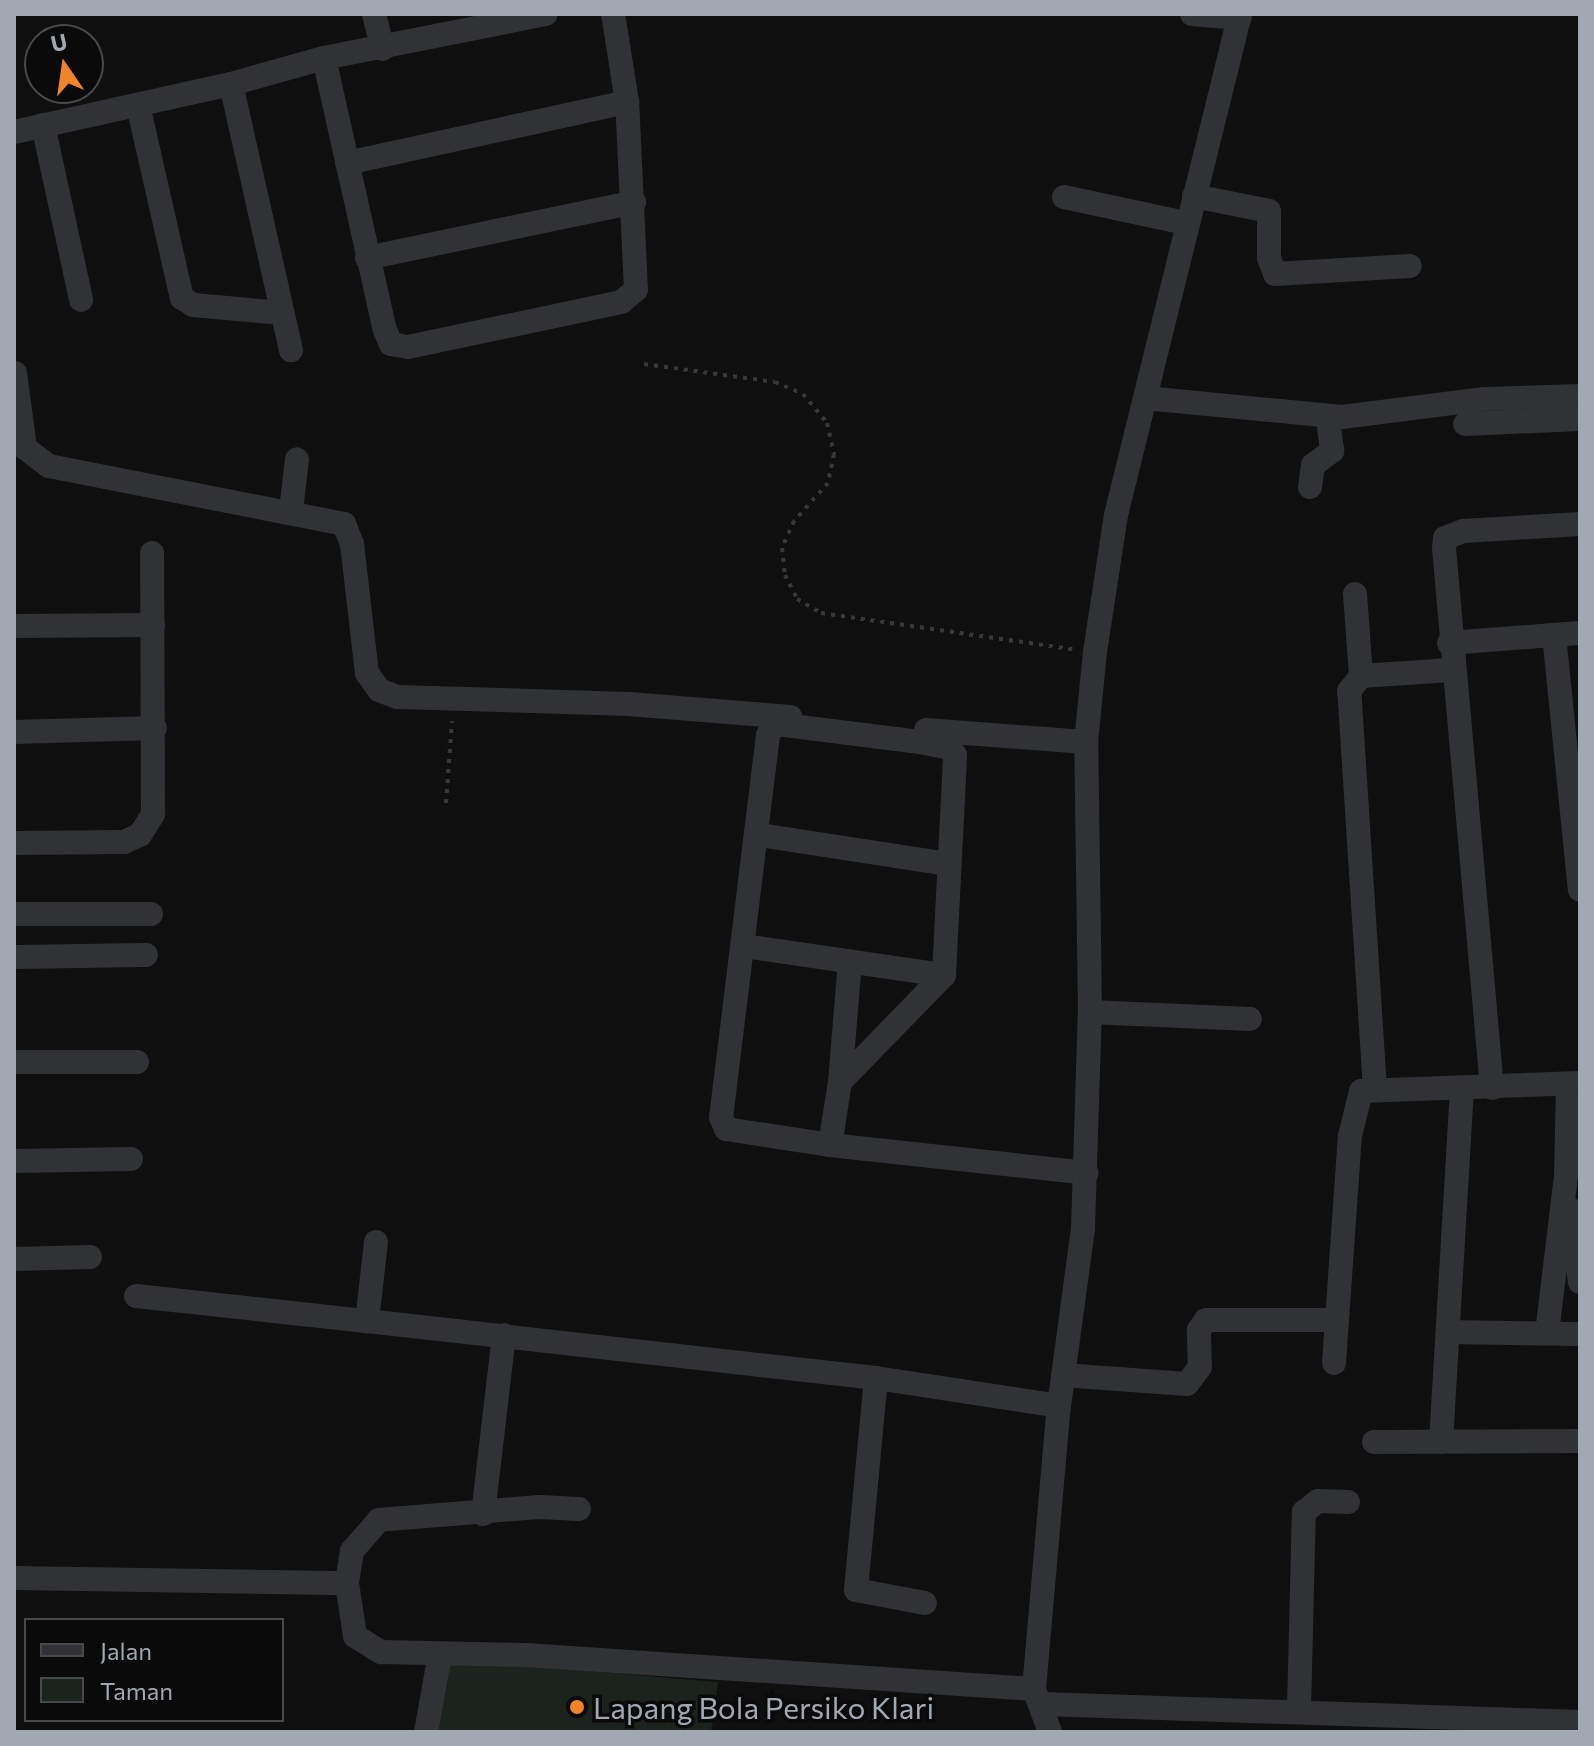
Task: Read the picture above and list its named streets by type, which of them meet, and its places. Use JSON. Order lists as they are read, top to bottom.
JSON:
{
  "places": ["Lapang Bola Persiko Klari"],
  "legend": ["Jalan", "Taman"],
  "north": "top"
}
